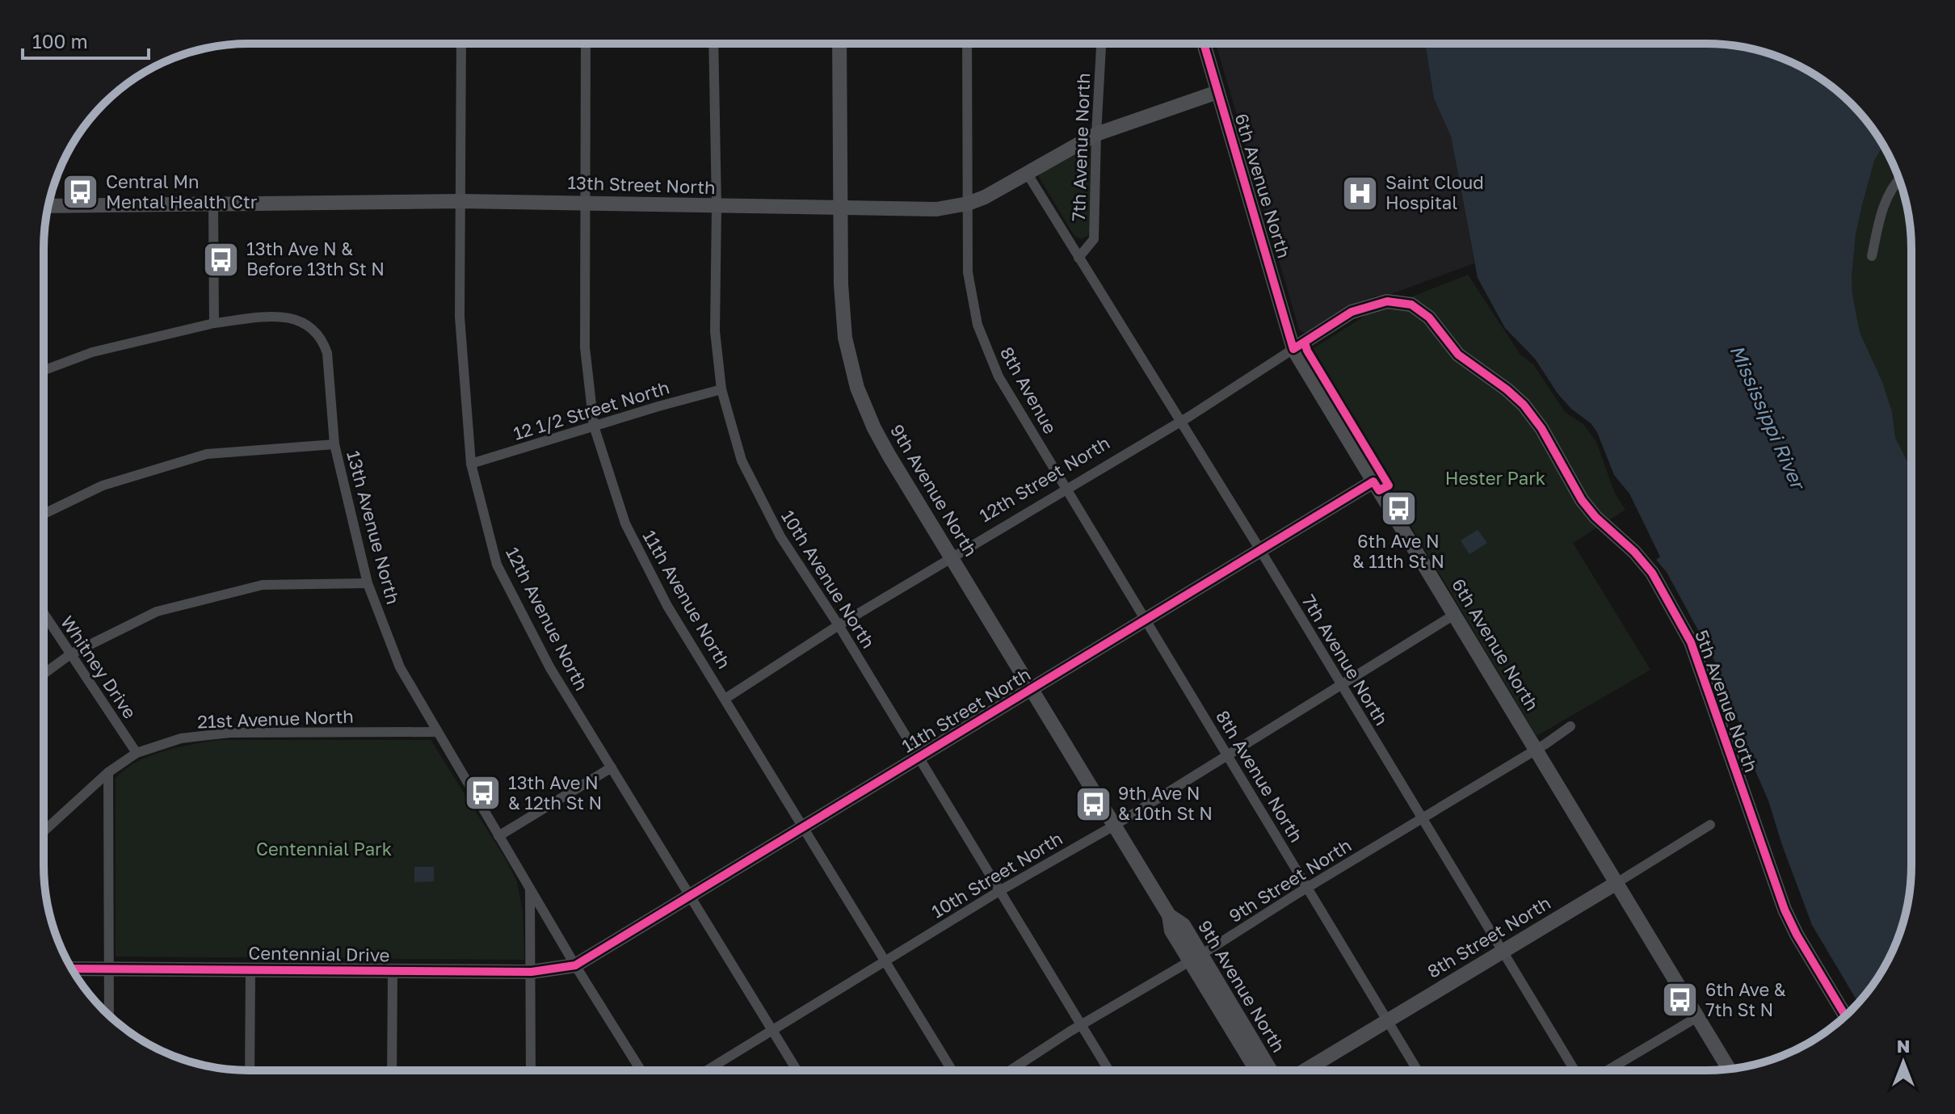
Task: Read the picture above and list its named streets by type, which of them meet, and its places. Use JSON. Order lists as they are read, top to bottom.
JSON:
{
  "streets": {
    "street": [
      "7th Avenue North",
      "13th Street North",
      "6th Avenue North",
      "8th Avenue",
      "12 1/2 Street North",
      "12th Street North",
      "9th Avenue North",
      "13th Avenue North",
      "10th Avenue North",
      "11th Avenue North",
      "12th Avenue North",
      "Whitney Drive",
      "5th Avenue North",
      "11th Street North",
      "21st Avenue North",
      "8th Avenue North",
      "10th Street North",
      "9th Street North",
      "8th Street North",
      "Centennial Drive"
    ]
  },
  "crossings": [
    ["7th Avenue North", "13th Street North"],
    ["7th Avenue North", "12th Street North"],
    ["7th Avenue North", "11th Street North"],
    ["7th Avenue North", "10th Street North"],
    ["7th Avenue North", "9th Street North"],
    ["7th Avenue North", "8th Street North"],
    ["13th Street North", "6th Avenue North"],
    ["13th Street North", "8th Avenue"],
    ["13th Street North", "9th Avenue North"],
    ["13th Street North", "10th Avenue North"],
    ["13th Street North", "11th Avenue North"],
    ["13th Street North", "12th Avenue North"],
    ["6th Avenue North", "12th Street North"],
    ["6th Avenue North", "11th Street North"],
    ["6th Avenue North", "10th Street North"],
    ["6th Avenue North", "9th Street North"],
    ["6th Avenue North", "8th Street North"],
    ["8th Avenue", "12th Street North"],
    ["8th Avenue", "11th Street North"],
    ["8th Avenue", "8th Avenue North"],
    ["12 1/2 Street North", "10th Avenue North"],
    ["12 1/2 Street North", "11th Avenue North"],
    ["12 1/2 Street North", "12th Avenue North"],
    ["12th Street North", "9th Avenue North"],
    ["12th Street North", "10th Avenue North"],
    ["12th Street North", "11th Avenue North"],
    ["12th Street North", "5th Avenue North"],
    ["9th Avenue North", "11th Street North"],
    ["9th Avenue North", "10th Street North"],
    ["9th Avenue North", "9th Street North"],
    ["13th Avenue North", "11th Street North"],
    ["13th Avenue North", "21st Avenue North"],
    ["13th Avenue North", "Centennial Drive"],
    ["10th Avenue North", "11th Street North"],
    ["10th Avenue North", "10th Street North"],
    ["10th Avenue North", "9th Street North"],
    ["11th Avenue North", "11th Street North"],
    ["11th Avenue North", "10th Street North"],
    ["12th Avenue North", "11th Street North"],
    ["12th Avenue North", "10th Street North"],
    ["Whitney Drive", "21st Avenue North"],
    ["11th Street North", "8th Avenue North"],
    ["11th Street North", "Centennial Drive"],
    ["8th Avenue North", "10th Street North"],
    ["8th Avenue North", "9th Street North"],
    ["8th Avenue North", "8th Street North"]
  ],
  "water": ["Mississippi River"],
  "parks": ["Hester Park", "Centennial Park"],
  "places": {
    "bus stop": [
      "Central Mn Mental Health Ctr",
      "13th Ave N & Before 13th St N",
      "6th Ave N & 11th St N",
      "13th Ave N & 12th St N",
      "9th Ave N & 10th St N",
      "6th Ave & 7th St N"
    ],
    "hospital": ["Saint Cloud Hospital"]
  },
  "scale_bar": "100 m",
  "north": "top"
}
